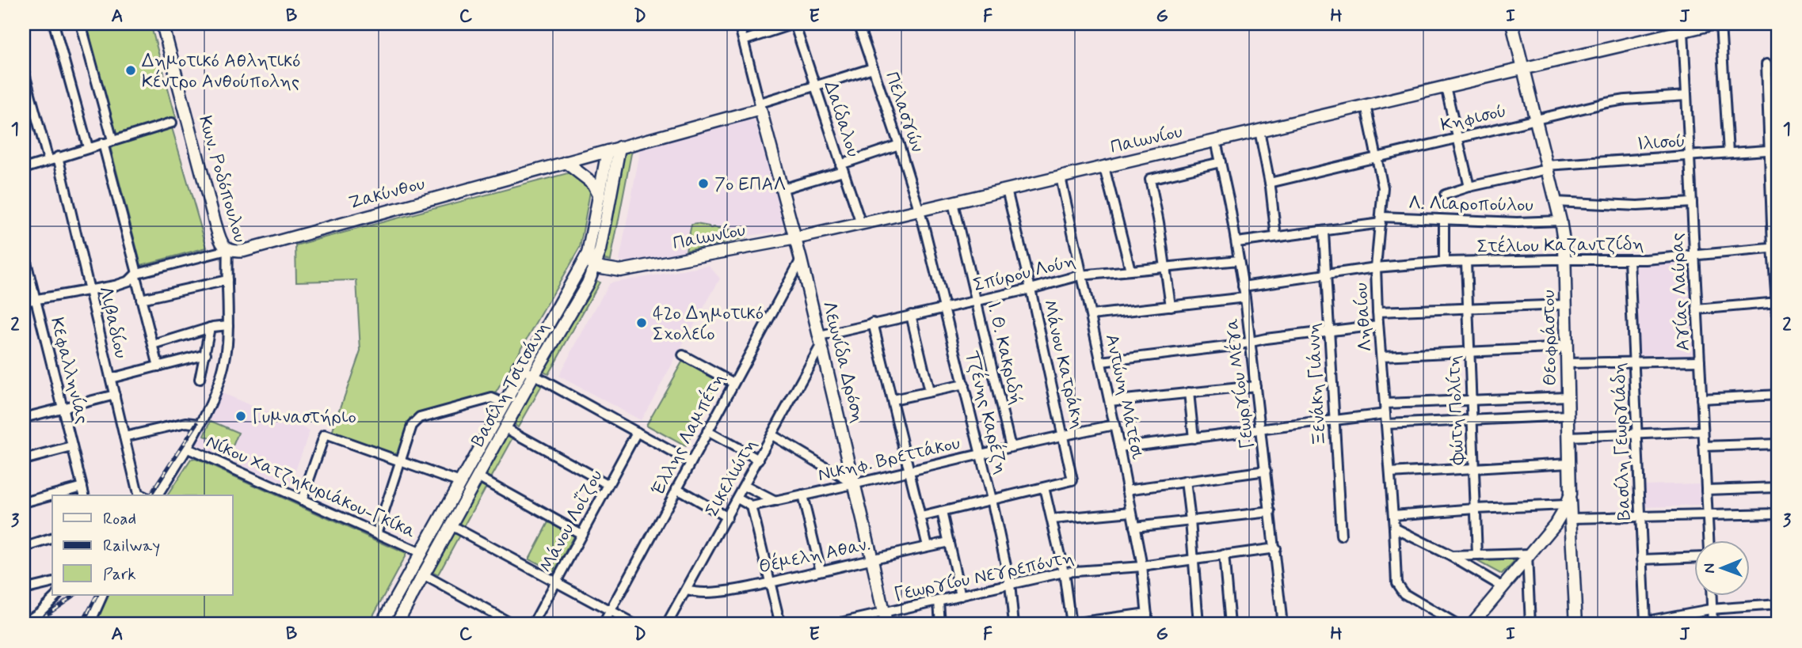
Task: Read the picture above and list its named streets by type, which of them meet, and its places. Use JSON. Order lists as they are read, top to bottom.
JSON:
{
  "streets": {
    "street": [
      "Πελασγών",
      "Κηφισού",
      "Δαίδαλου",
      "Παιωνίου",
      "Ιλισού",
      "Κων. Ροδόπουλου",
      "Ζακύνθου",
      "Λ. Λιαροπούλου",
      "Στέλιου Καζαντζίδη",
      "Σπύρου Λούη",
      "Αγίας Λαύρας",
      "Ληθαίου",
      "Λιβαδίου",
      "Θεοφράστου",
      "Ι. Θ. Κακριδή",
      "Λεωνίδα Δρόση",
      "Μάνου Κατράκη",
      "Κεφαλληνίας",
      "Βασίλη Τσιτσάνη",
      "Γεωργίου Μέγα",
      "Ξενάκη Γιάννη",
      "Αντώνη Μάτεσι",
      "Φώτη Πολίτη",
      "Τζένης Καρέζη",
      "Έλλης Λαμπέτη",
      "Βασίλη Γεωργιάδη",
      "Νικηφ. Βρεττάκου",
      "Σικελιώτη",
      "Νίκου Χατζηκυριάκου-Γκίκα",
      "Μάνου Λοΐζου",
      "Θέμελη Αθαν.",
      "Γεωργίου Νεγρεπόντη"
    ]
  },
  "crossings": [
    ["Πελασγών", "Παιωνίου"],
    ["Πελασγών", "Ζακύνθου"],
    ["Πελασγών", "Τζένης Καρέζη"],
    ["Κηφισού", "Αγίας Λαύρας"],
    ["Κηφισού", "Ληθαίου"],
    ["Κηφισού", "Θεοφράστου"],
    ["Δαίδαλου", "Παιωνίου"],
    ["Δαίδαλου", "Ζακύνθου"],
    ["Παιωνίου", "Αγίας Λαύρας"],
    ["Παιωνίου", "Ληθαίου"],
    ["Παιωνίου", "Θεοφράστου"],
    ["Παιωνίου", "Ι. Θ. Κακριδή"],
    ["Παιωνίου", "Λεωνίδα Δρόση"],
    ["Παιωνίου", "Μάνου Κατράκη"],
    ["Παιωνίου", "Βασίλη Τσιτσάνη"],
    ["Παιωνίου", "Γεωργίου Μέγα"],
    ["Παιωνίου", "Αντώνη Μάτεσι"],
    ["Παιωνίου", "Τζένης Καρέζη"],
    ["Ιλισού", "Αγίας Λαύρας"],
    ["Ιλισού", "Θεοφράστου"],
    ["Κων. Ροδόπουλου", "Ζακύνθου"],
    ["Κων. Ροδόπουλου", "Νίκου Χατζηκυριάκου-Γκίκα"],
    ["Ζακύνθου", "Λιβαδίου"],
    ["Ζακύνθου", "Λεωνίδα Δρόση"],
    ["Ζακύνθου", "Κεφαλληνίας"],
    ["Ζακύνθου", "Βασίλη Τσιτσάνη"],
    ["Λ. Λιαροπούλου", "Ληθαίου"],
    ["Λ. Λιαροπούλου", "Θεοφράστου"],
    ["Λ. Λιαροπούλου", "Γεωργίου Μέγα"],
    ["Λ. Λιαροπούλου", "Ξενάκη Γιάννη"],
    ["Στέλιου Καζαντζίδη", "Αγίας Λαύρας"],
    ["Στέλιου Καζαντζίδη", "Ληθαίου"],
    ["Στέλιου Καζαντζίδη", "Θεοφράστου"],
    ["Στέλιου Καζαντζίδη", "Γεωργίου Μέγα"],
    ["Στέλιου Καζαντζίδη", "Ξενάκη Γιάννη"],
    ["Στέλιου Καζαντζίδη", "Φώτη Πολίτη"],
    ["Στέλιου Καζαντζίδη", "Βασίλη Γεωργιάδη"],
    ["Σπύρου Λούη", "Ι. Θ. Κακριδή"],
    ["Σπύρου Λούη", "Λεωνίδα Δρόση"],
    ["Σπύρου Λούη", "Μάνου Κατράκη"],
    ["Σπύρου Λούη", "Γεωργίου Μέγα"],
    ["Σπύρου Λούη", "Αντώνη Μάτεσι"],
    ["Σπύρου Λούη", "Τζένης Καρέζη"],
    ["Σπύρου Λούη", "Σικελιώτη"],
    ["Ι. Θ. Κακριδή", "Νικηφ. Βρεττάκου"],
    ["Λεωνίδα Δρόση", "Έλλης Λαμπέτη"],
    ["Λεωνίδα Δρόση", "Νικηφ. Βρεττάκου"],
    ["Λεωνίδα Δρόση", "Σικελιώτη"],
    ["Λεωνίδα Δρόση", "Θέμελη Αθαν."],
    ["Λεωνίδα Δρόση", "Γεωργίου Νεγρεπόντη"],
    ["Μάνου Κατράκη", "Νικηφ. Βρεττάκου"],
    ["Βασίλη Τσιτσάνη", "Νίκου Χατζηκυριάκου-Γκίκα"],
    ["Γεωργίου Μέγα", "Γεωργίου Νεγρεπόντη"],
    ["Αντώνη Μάτεσι", "Νικηφ. Βρεττάκου"],
    ["Αντώνη Μάτεσι", "Γεωργίου Νεγρεπόντη"],
    ["Τζένης Καρέζη", "Νικηφ. Βρεττάκου"],
    ["Τζένης Καρέζη", "Γεωργίου Νεγρεπόντη"],
    ["Σικελιώτη", "Θέμελη Αθαν."]
  ],
  "places": [
    "Δημοτικό Αθλητικό Κέντρο Ανθούπολης",
    "7ο ΕΠΑΛ",
    "42ο Δημοτικό Σχολείο",
    "Γυμναστήριο"
  ],
  "legend": ["Road", "Railway", "Park"],
  "north": "left",
  "grid": {
    "columns": [
      "A",
      "B",
      "C",
      "D",
      "E",
      "F",
      "G",
      "H",
      "I",
      "J"
    ],
    "rows": ["1", "2", "3"]
  }
}
